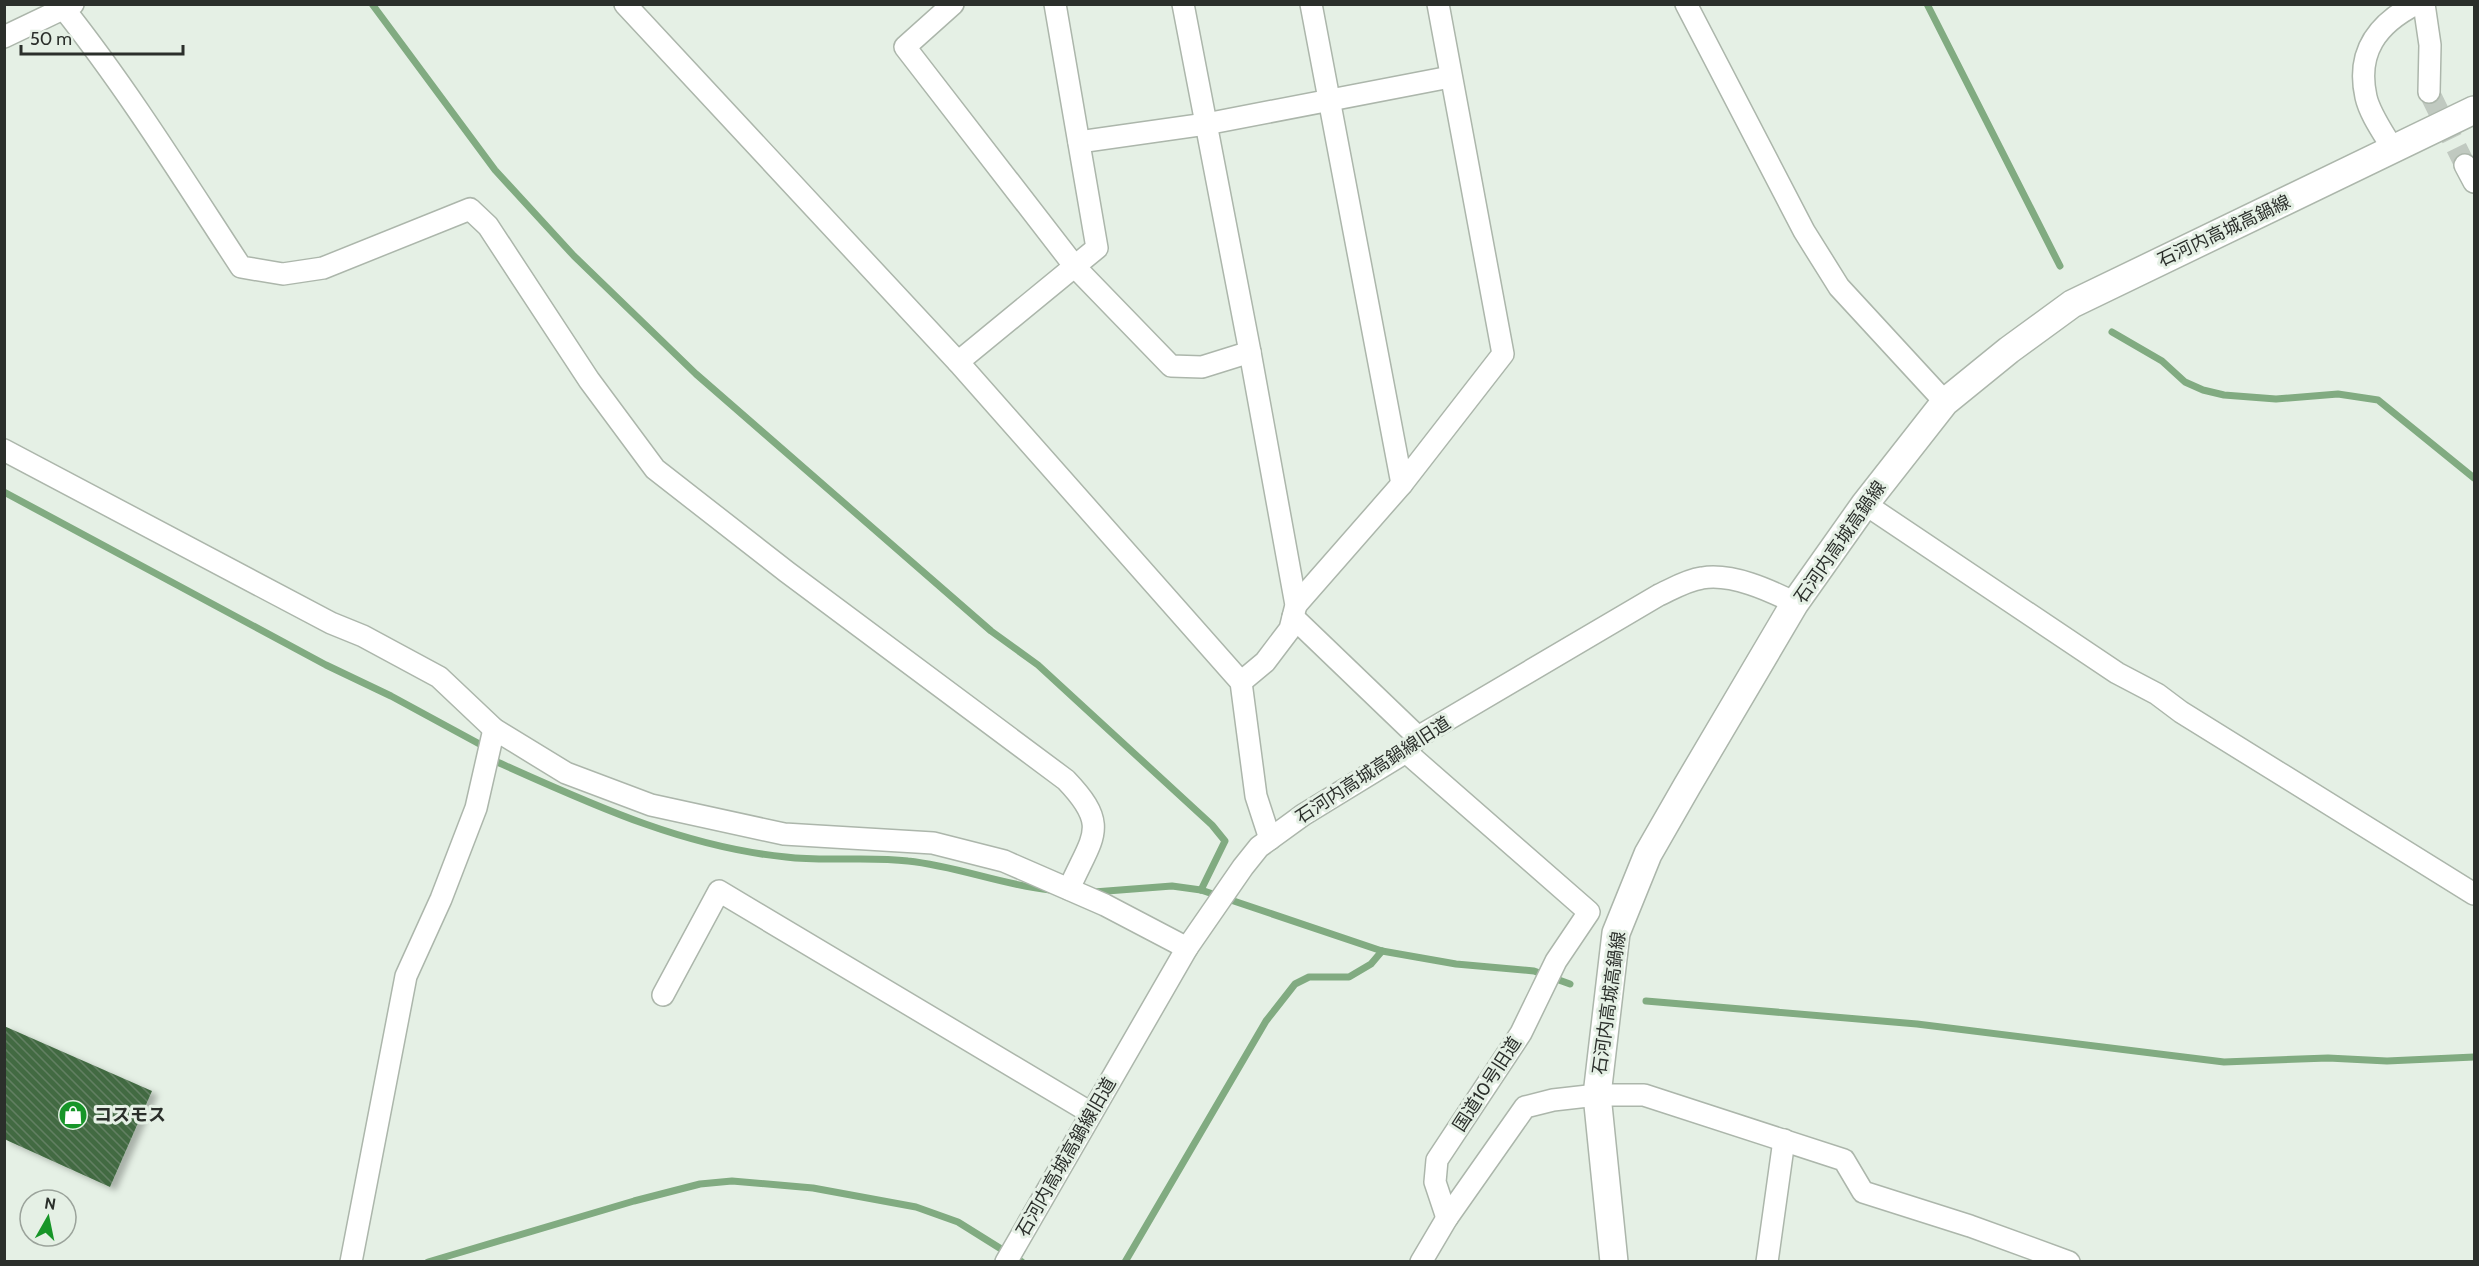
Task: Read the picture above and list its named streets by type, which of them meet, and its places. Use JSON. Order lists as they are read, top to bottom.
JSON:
{
  "streets": {
    "main road": ["石河内高城高鍋線"],
    "street": ["石河内高城高鍋線旧道", "国道10号旧道"]
  },
  "crossings": [
    ["石河内高城高鍋線", "石河内高城高鍋線旧道"],
    ["石河内高城高鍋線旧道", "国道10号旧道"]
  ],
  "places": {
    "shop": ["コスモス"]
  },
  "scale_bar": "50 m",
  "north": "top"
}
